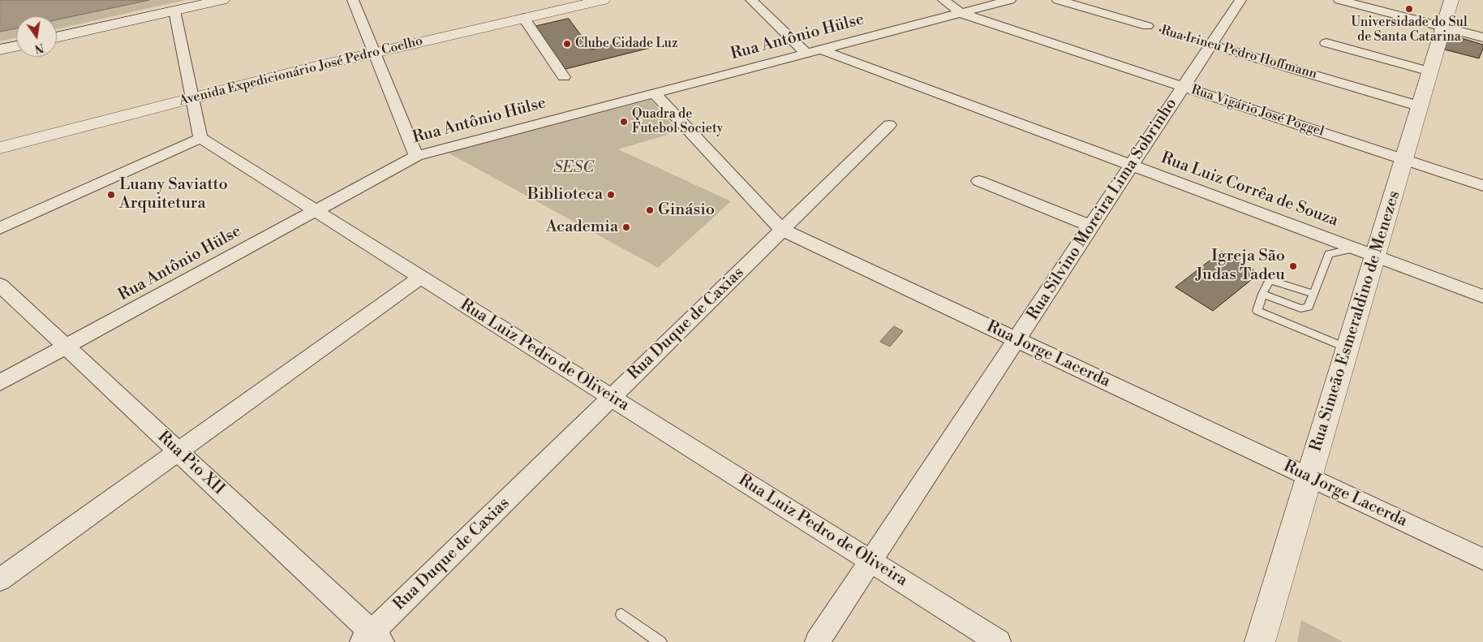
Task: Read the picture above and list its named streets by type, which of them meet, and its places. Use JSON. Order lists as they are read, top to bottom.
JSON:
{
  "streets": {
    "street": [
      "Rua Antônio Hülse",
      "Rua Irineu Pedro Hoffmann",
      "Avenida Expedicionário José Pedro Coelho",
      "Rua Vigário José Poggel",
      "Rua Luiz Corrêa de Souza",
      "Rua Silvino Moreira Lima Sobrinho",
      "Rua Simeão Esmeraldino de Menezes",
      "Rua Duque de Caxias",
      "Rua Jorge Lacerda",
      "Rua Luiz Pedro de Oliveira",
      "Rua Pio XII"
    ]
  },
  "crossings": [
    ["Rua Antônio Hülse", "Rua Vigário José Poggel"],
    ["Rua Antônio Hülse", "Rua Luiz Corrêa de Souza"],
    ["Rua Antônio Hülse", "Rua Jorge Lacerda"],
    ["Rua Antônio Hülse", "Rua Luiz Pedro de Oliveira"],
    ["Rua Antônio Hülse", "Rua Pio XII"],
    ["Rua Irineu Pedro Hoffmann", "Rua Silvino Moreira Lima Sobrinho"],
    ["Rua Irineu Pedro Hoffmann", "Rua Simeão Esmeraldino de Menezes"],
    ["Rua Vigário José Poggel", "Rua Silvino Moreira Lima Sobrinho"],
    ["Rua Vigário José Poggel", "Rua Simeão Esmeraldino de Menezes"],
    ["Rua Luiz Corrêa de Souza", "Rua Silvino Moreira Lima Sobrinho"],
    ["Rua Luiz Corrêa de Souza", "Rua Simeão Esmeraldino de Menezes"],
    ["Rua Silvino Moreira Lima Sobrinho", "Rua Jorge Lacerda"],
    ["Rua Silvino Moreira Lima Sobrinho", "Rua Luiz Pedro de Oliveira"],
    ["Rua Simeão Esmeraldino de Menezes", "Rua Jorge Lacerda"],
    ["Rua Duque de Caxias", "Rua Jorge Lacerda"],
    ["Rua Duque de Caxias", "Rua Luiz Pedro de Oliveira"],
    ["Rua Duque de Caxias", "Rua Pio XII"]
  ],
  "parks": ["SESC"],
  "places": [
    "Universidade do Sul de Santa Catarina",
    "Clube Cidade Luz",
    "Quadra de Futebol Society",
    "Luany Saviatto Arquitetura",
    "Biblioteca",
    "Ginásio",
    "Academia",
    "Igreja São Judas Tadeu"
  ],
  "north": "bottom"
}
